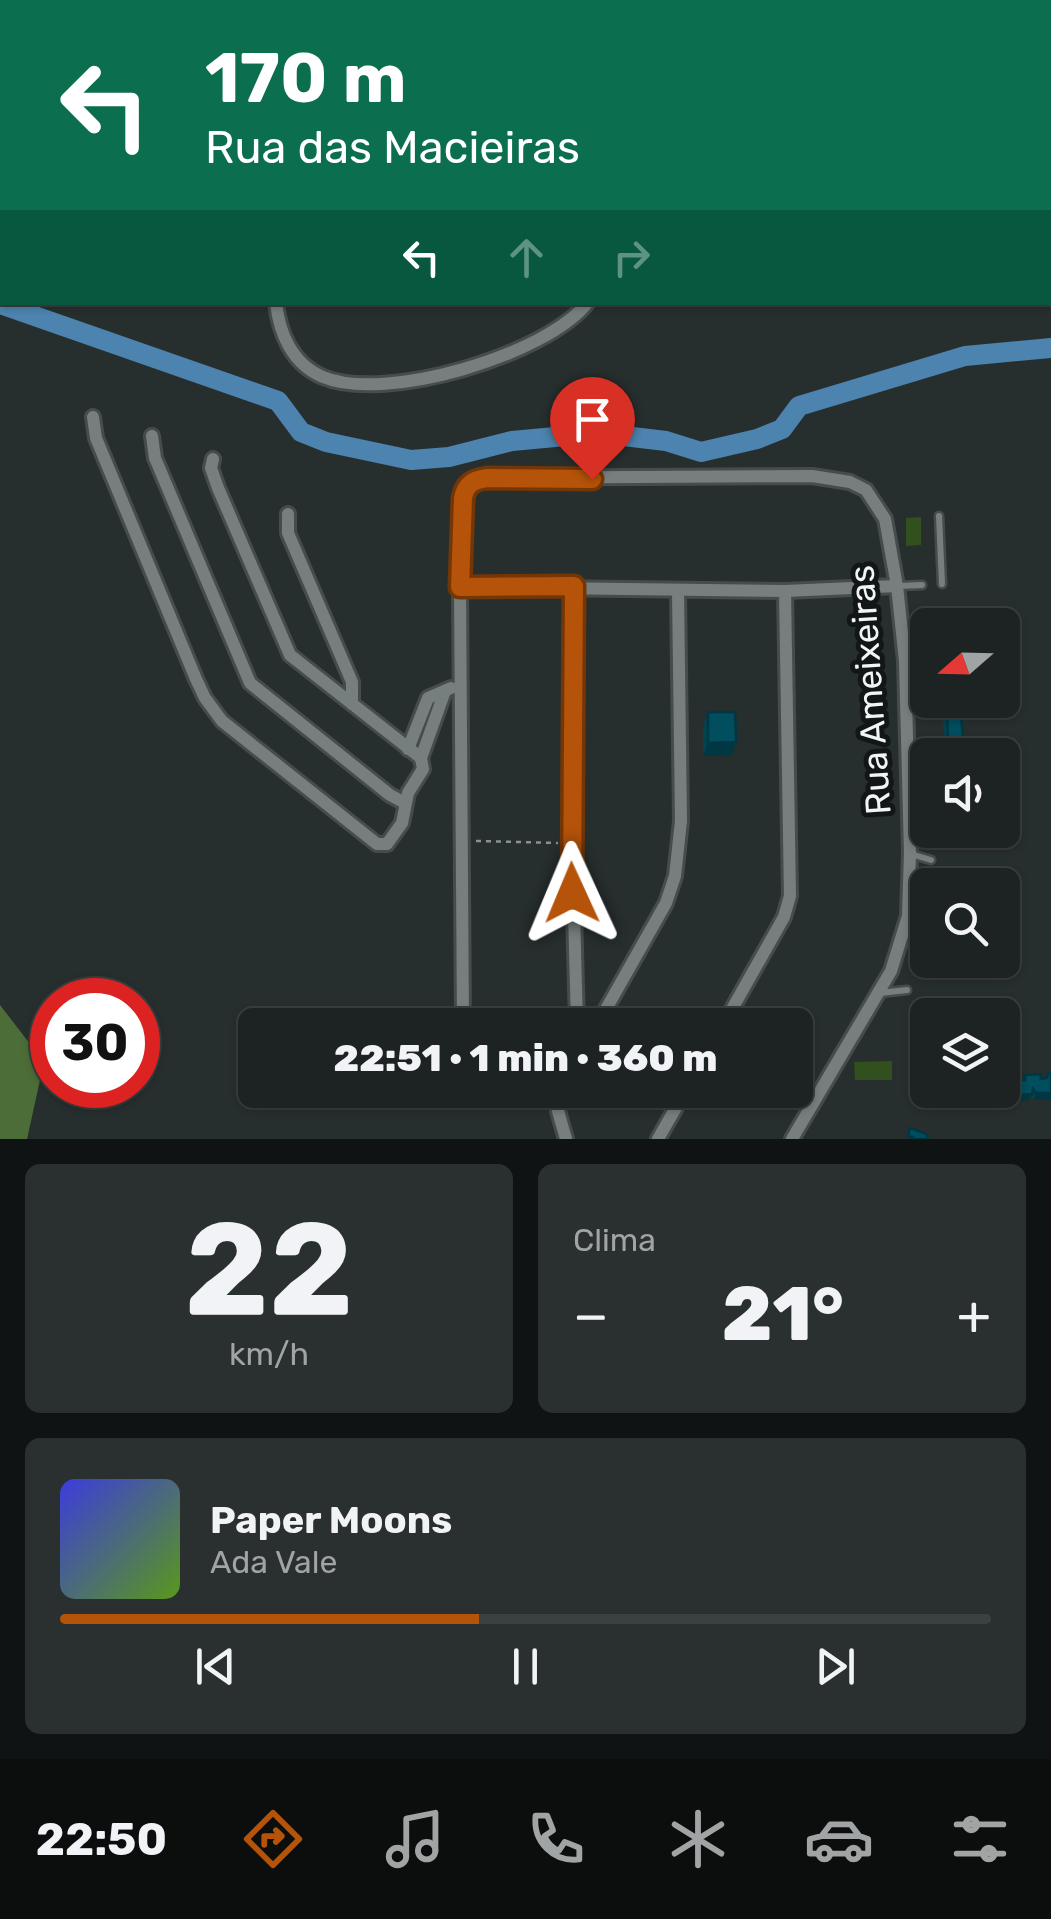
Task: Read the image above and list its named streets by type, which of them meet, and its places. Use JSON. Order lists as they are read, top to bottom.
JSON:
{
  "streets": {
    "street": ["Rua Ameixeiras"]
  },
  "north": "left",
  "page": {
    "turn": ["170 m", "Rua das Macieiras"],
    "limit": "30",
    "trip": "22:51 · 1 min · 360 m",
    "tile": [
      ["22", "km/h"],
      "Clima"
    ],
    "heat": ["−", "21°", "+"],
    "song": ["Paper Moons", "Ada Vale"],
    "tabs": "22:50"
  }
}
